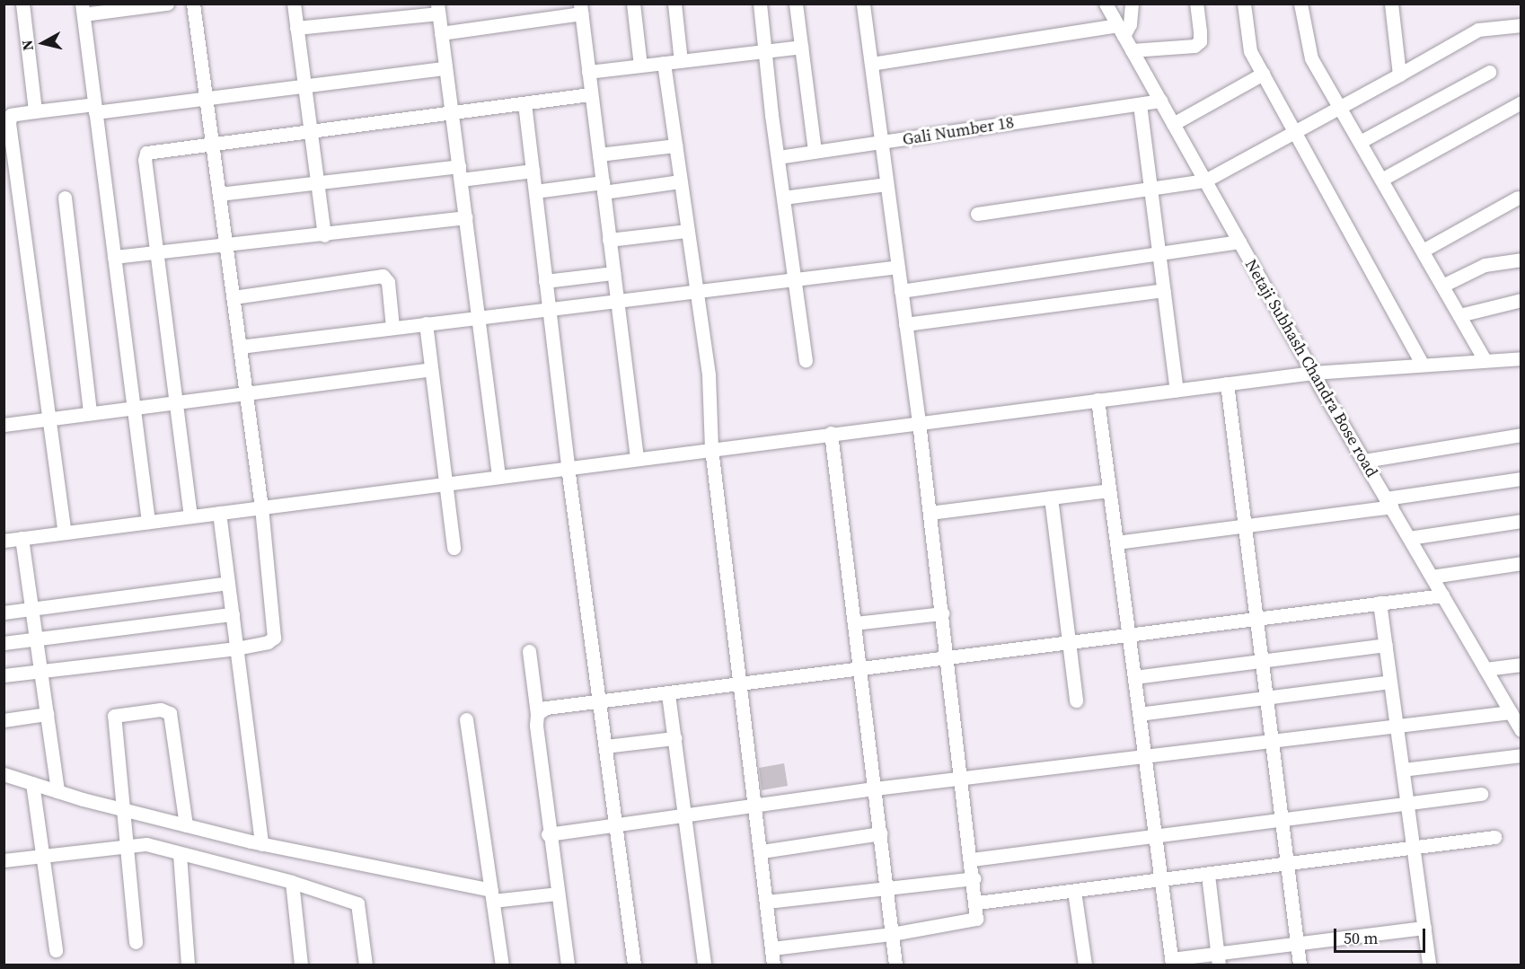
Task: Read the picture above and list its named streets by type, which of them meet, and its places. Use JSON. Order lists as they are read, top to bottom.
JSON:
{
  "streets": {
    "street": ["Gali Number 18", "Netaji Subhash Chandra Bose road"]
  },
  "crossings": [
    ["Gali Number 18", "Netaji Subhash Chandra Bose road"]
  ],
  "scale_bar": "50 m",
  "north": "left"
}
